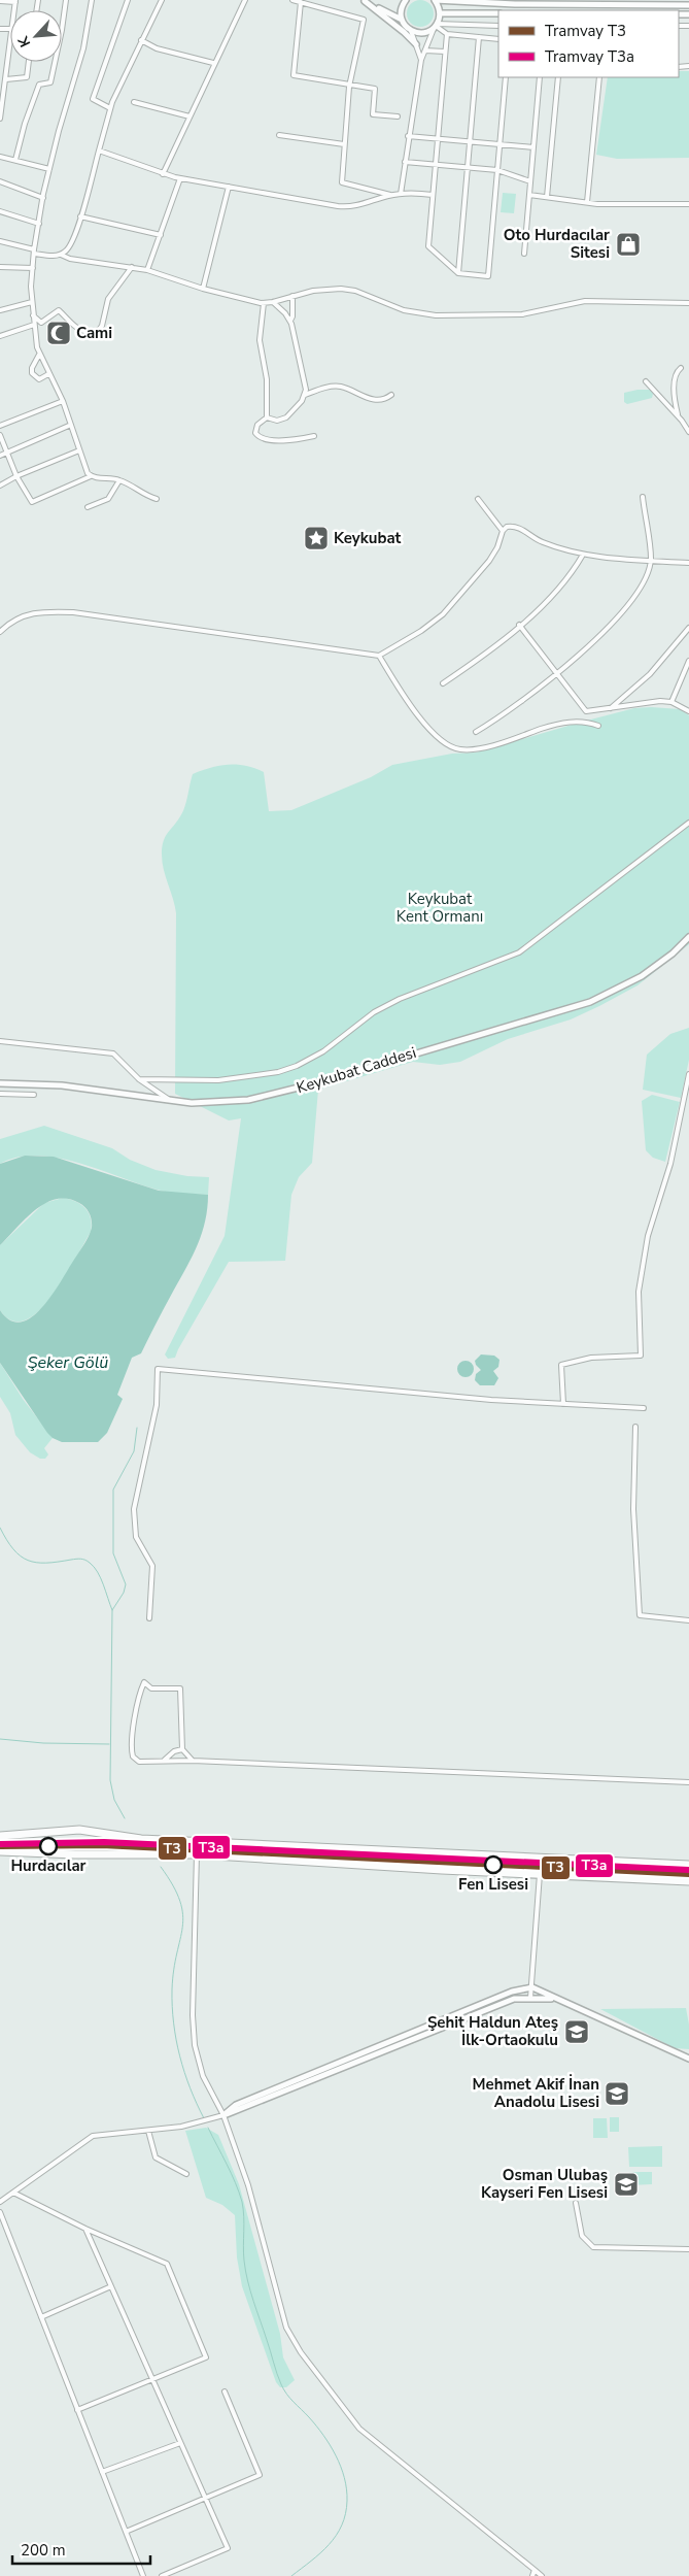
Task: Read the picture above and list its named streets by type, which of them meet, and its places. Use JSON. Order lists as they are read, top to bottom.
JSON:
{
  "streets": {
    "street": ["Keykubat Caddesi"]
  },
  "water": ["Şeker Gölü"],
  "parks": ["Keykubat Kent Ormanı"],
  "places": {
    "shop": ["Oto Hurdacılar Sitesi"],
    "mosque": ["Cami"],
    "place": ["Keykubat"],
    "other": ["Hurdacılar", "Fen Lisesi"],
    "school or university": ["Şehit Haldun Ateş İlk-Ortaokulu", "Mehmet Akif İnan Anadolu Lisesi", "Osman Ulubaş Kayseri Fen Lisesi"]
  },
  "lines": ["tram line T3a", "tram line T3"],
  "legend": ["Tramvay T3", "Tramvay T3a"],
  "scale_bar": "200 m",
  "north": "bottom left"
}
